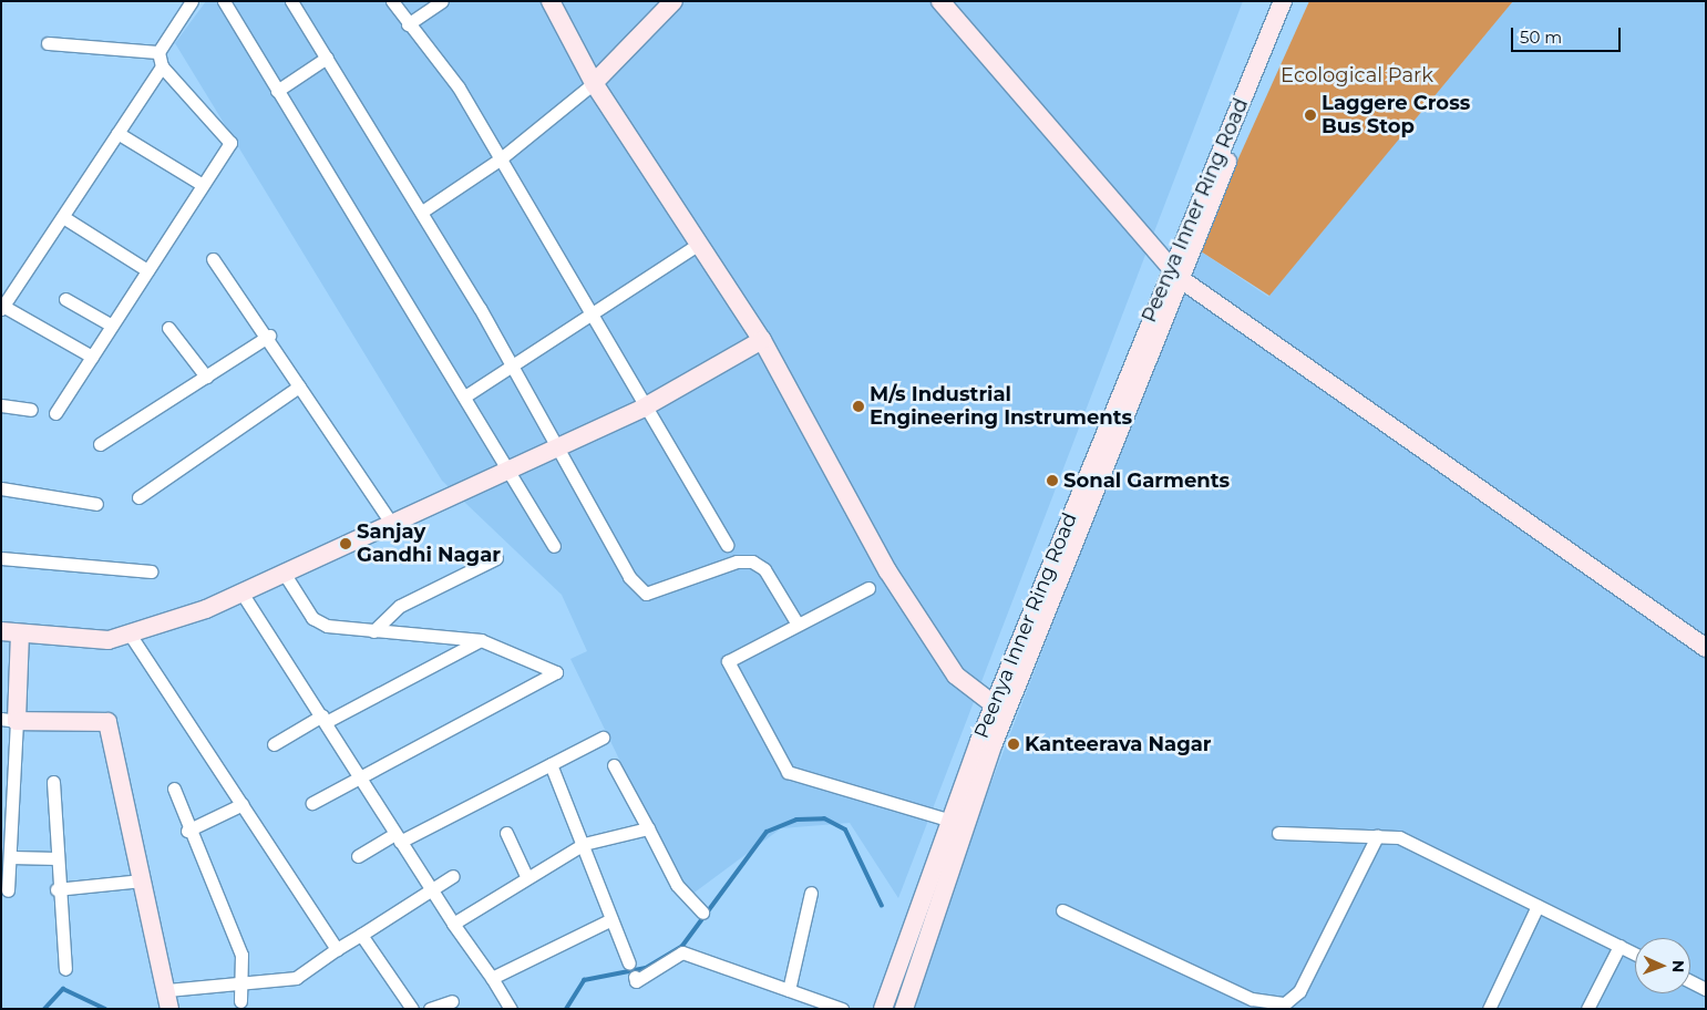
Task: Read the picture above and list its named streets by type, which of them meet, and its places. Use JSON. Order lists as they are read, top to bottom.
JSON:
{
  "streets": {
    "street": ["Peenya Inner Ring Road"]
  },
  "parks": ["Ecological Park"],
  "places": [
    "Laggere Cross Bus Stop",
    "M/s Industrial Engineering Instruments",
    "Sonal Garments",
    "Sanjay Gandhi Nagar",
    "Kanteerava Nagar"
  ],
  "scale_bar": "50 m",
  "north": "right"
}
